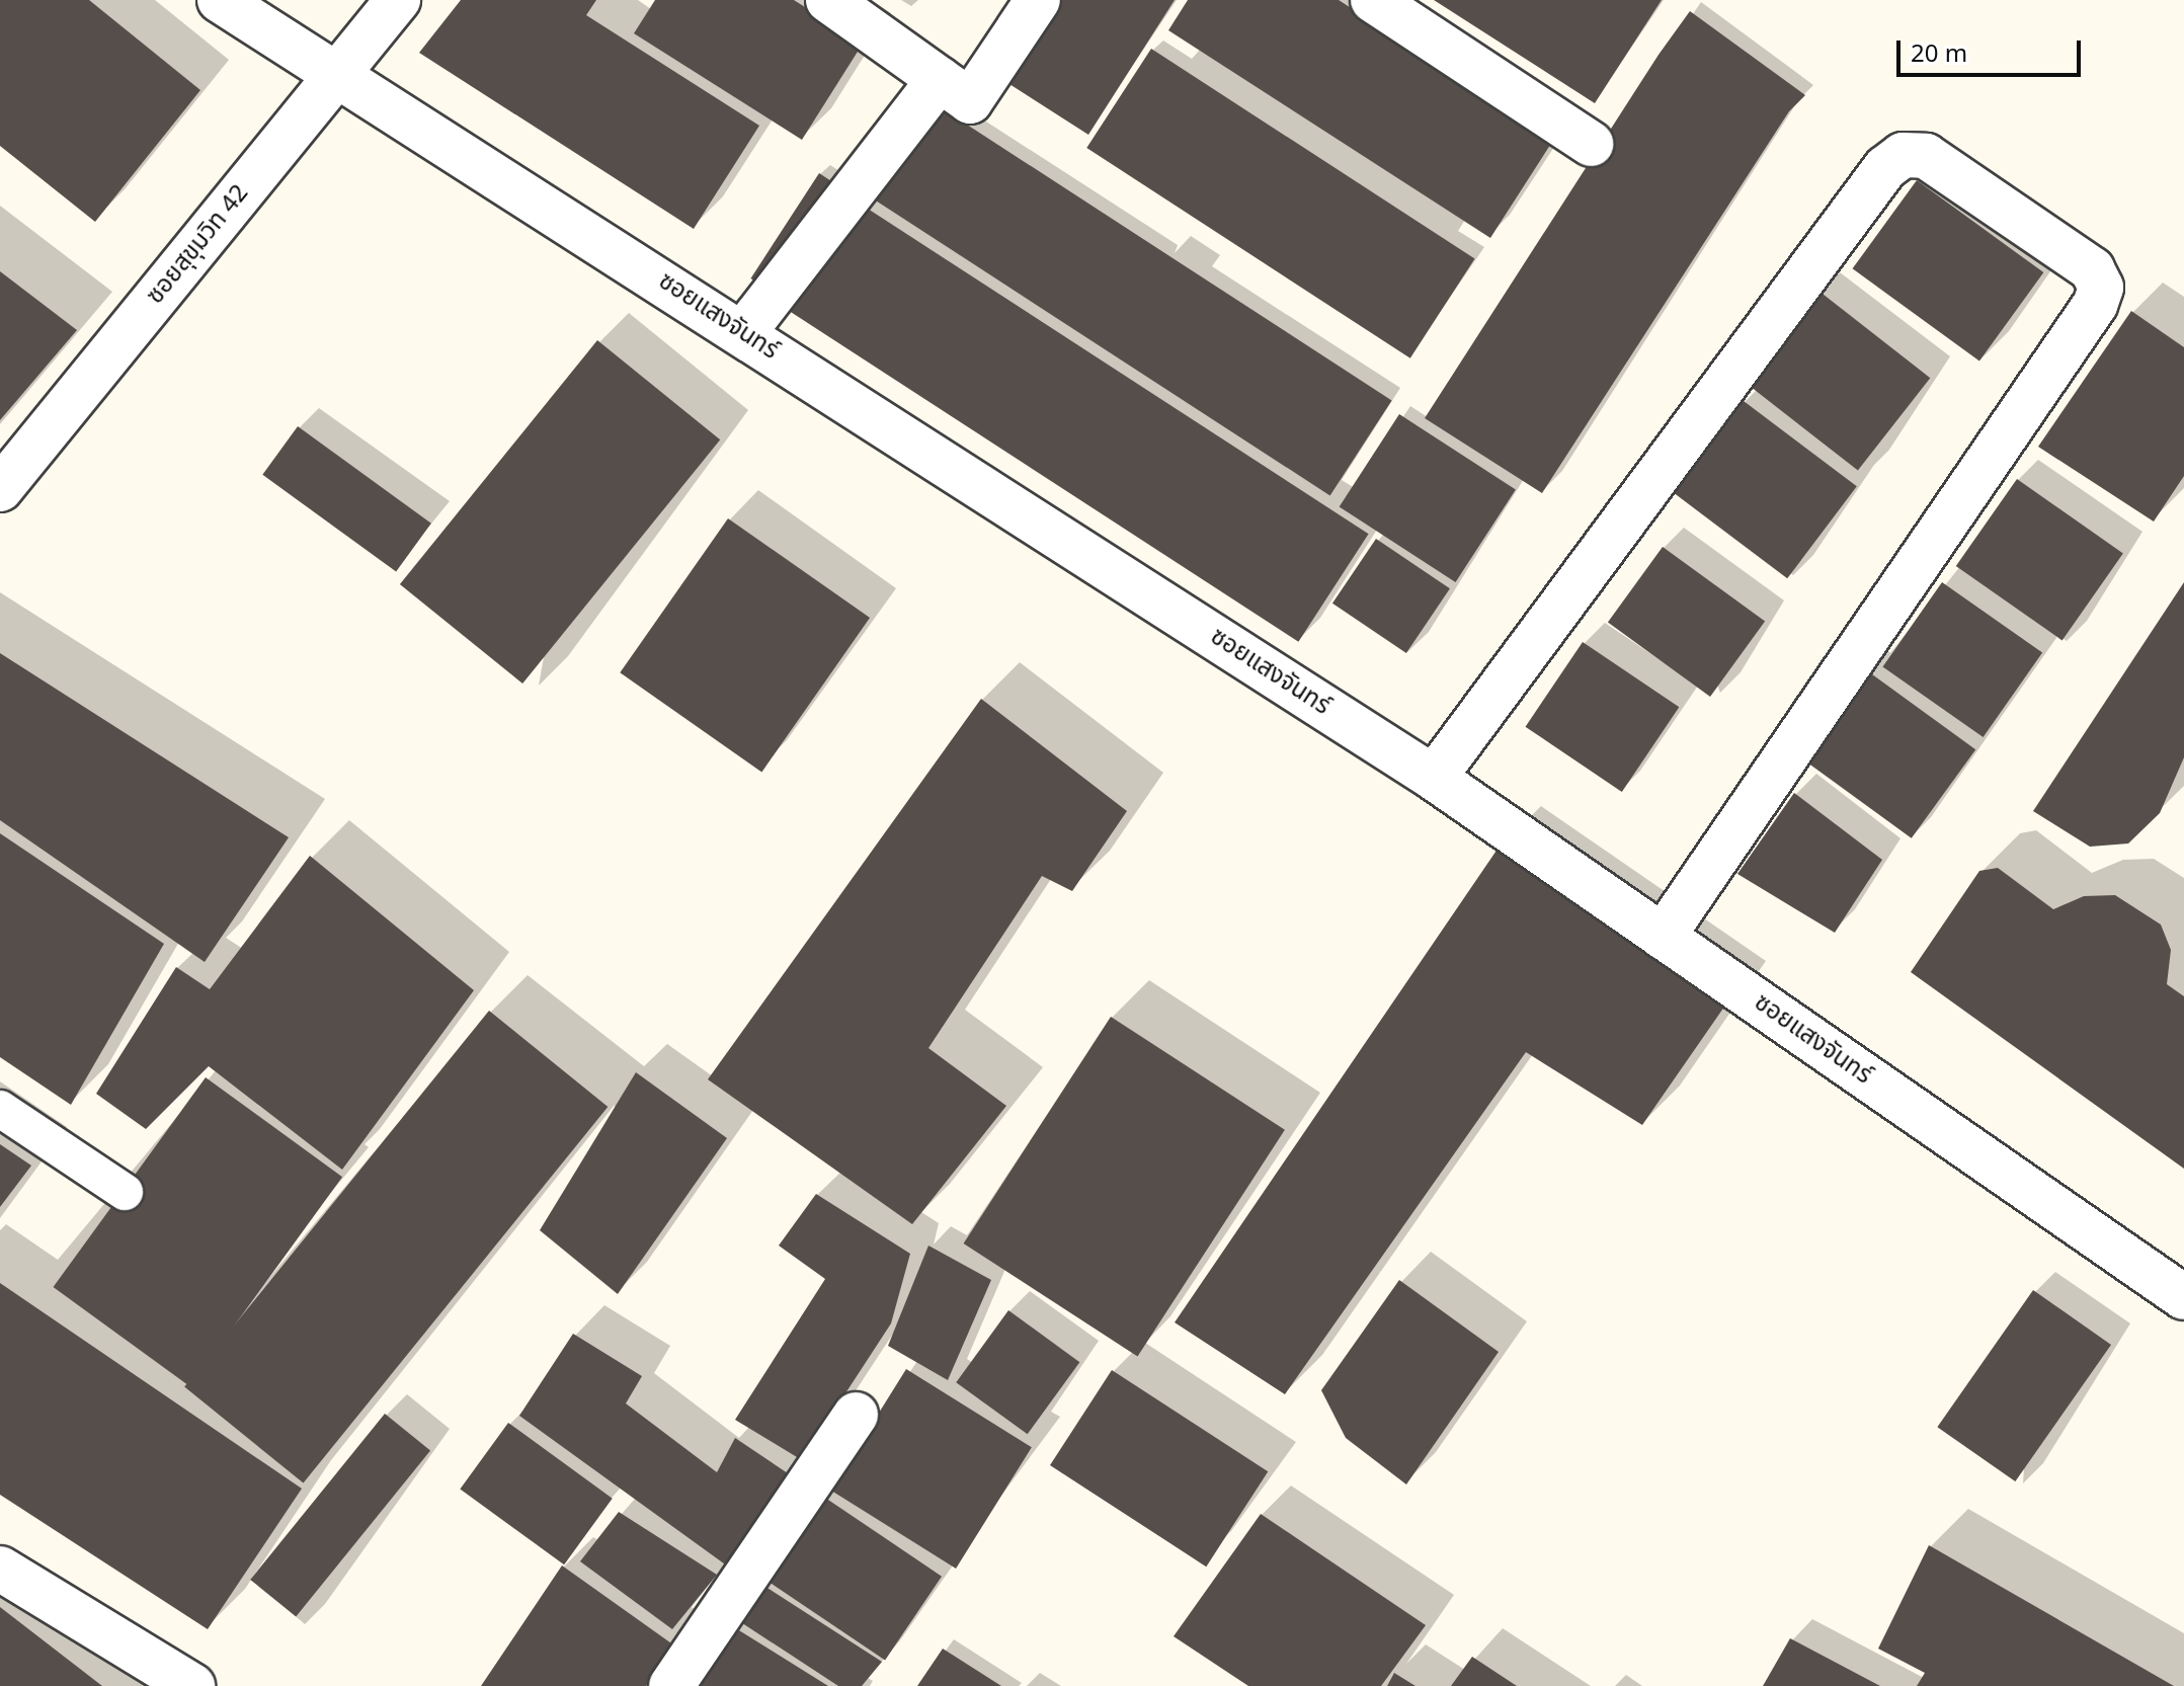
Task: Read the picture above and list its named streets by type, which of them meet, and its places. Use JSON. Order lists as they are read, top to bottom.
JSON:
{
  "streets": {
    "street": ["ซอยสุขุมวิท 42", "ซอยแสงจันทร์"]
  },
  "crossings": [
    ["ซอยสุขุมวิท 42", "ซอยแสงจันทร์"]
  ],
  "scale_bar": "20 m"
}
